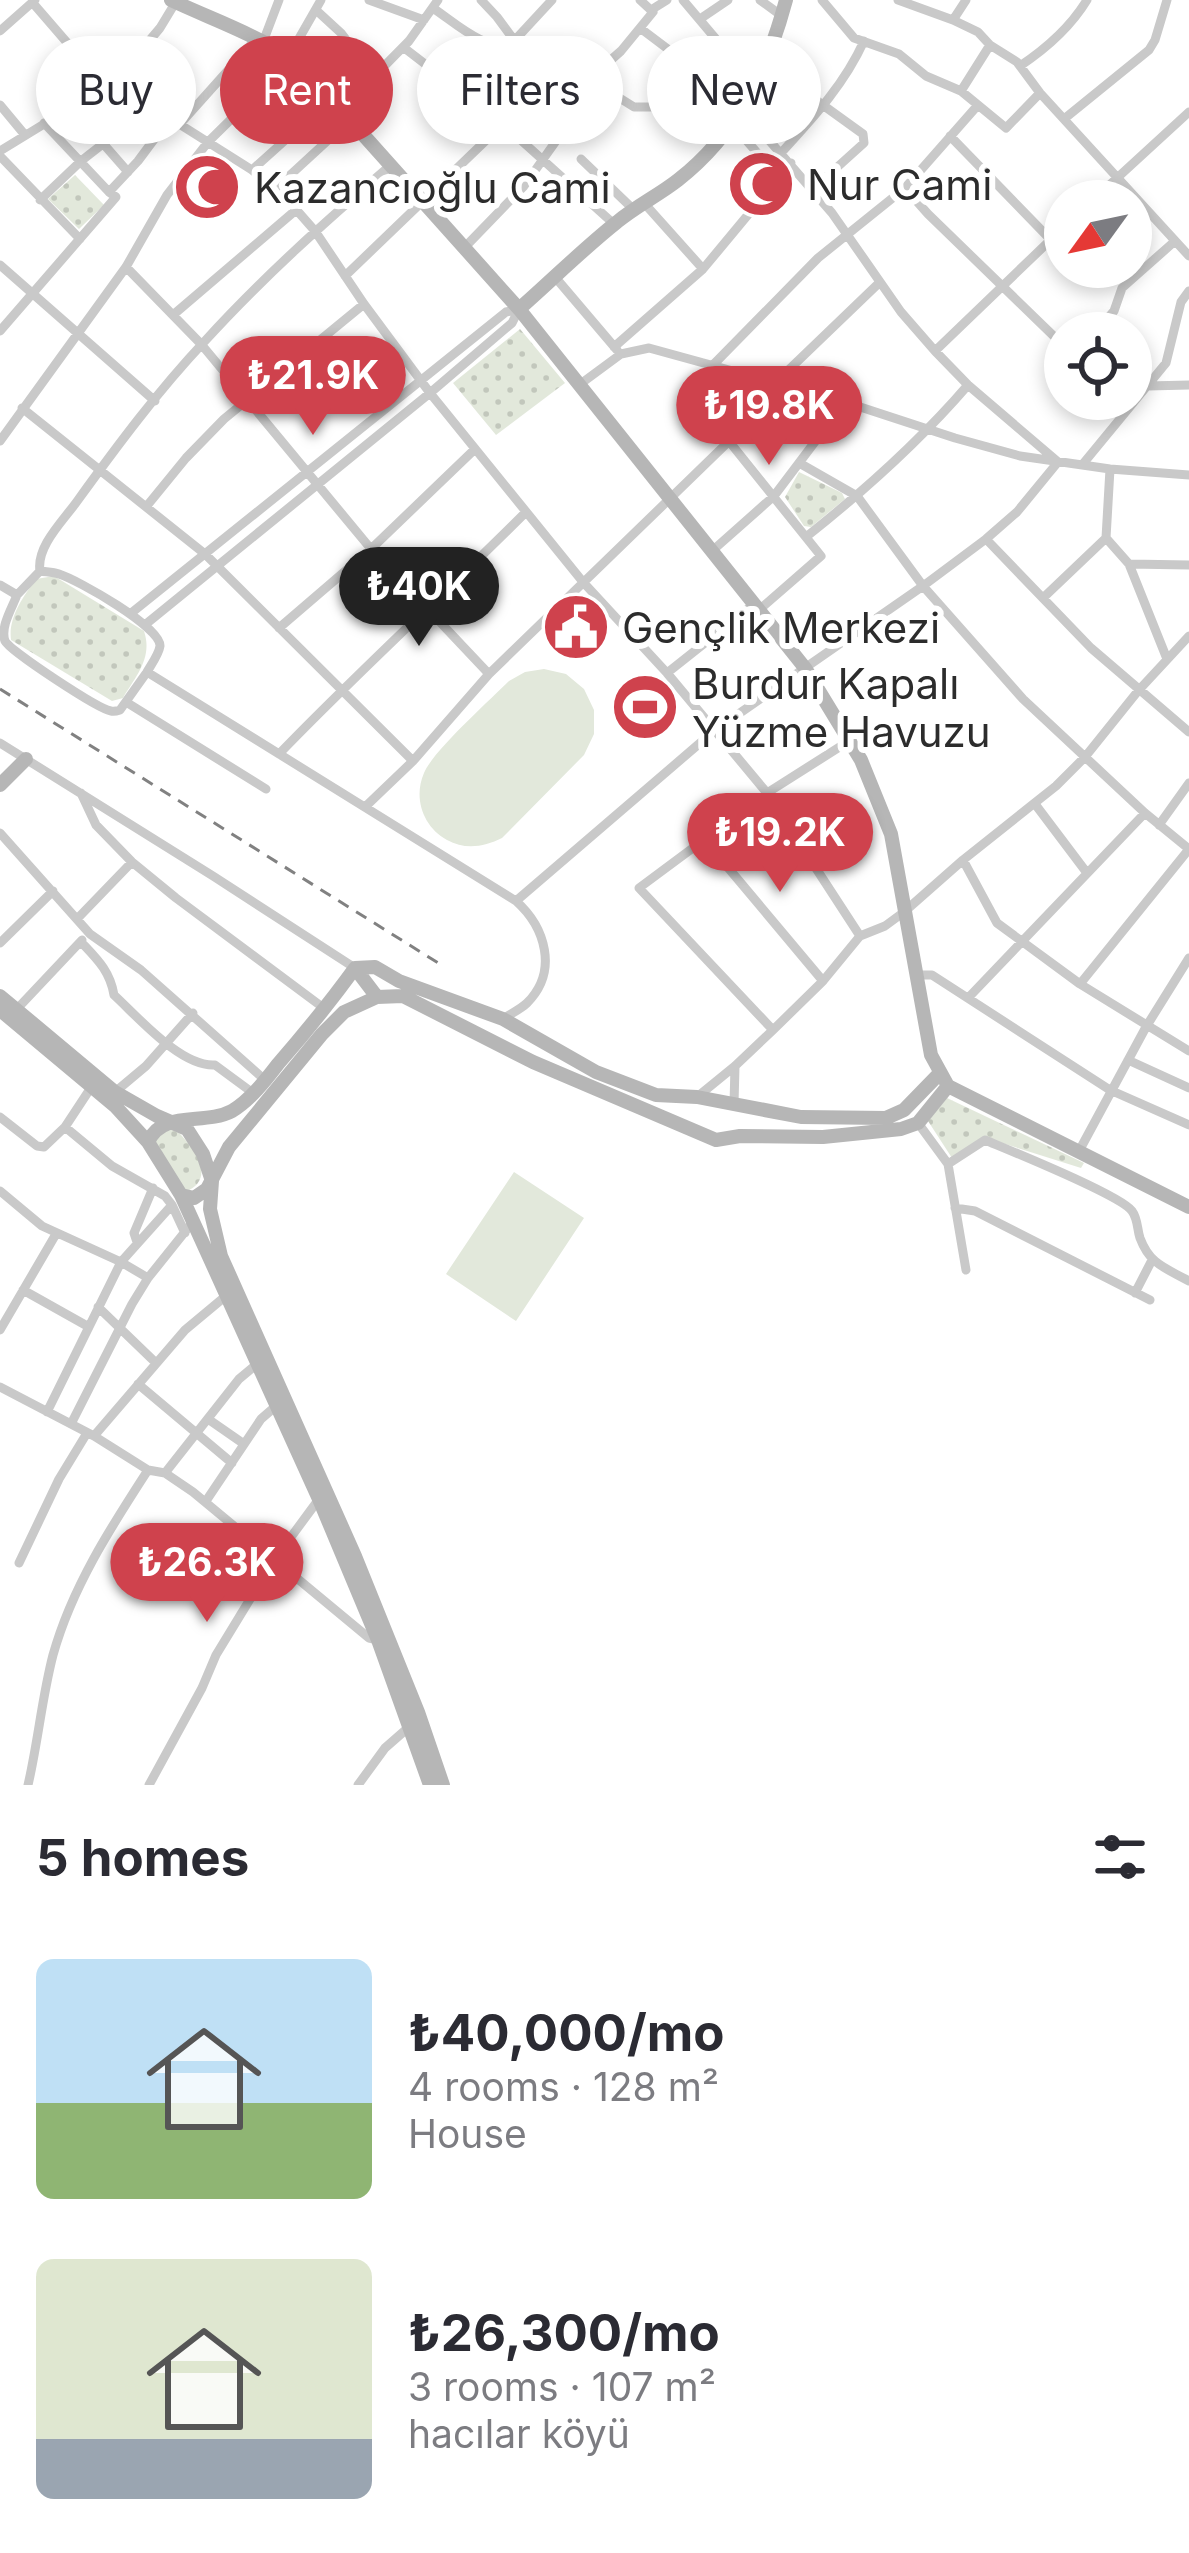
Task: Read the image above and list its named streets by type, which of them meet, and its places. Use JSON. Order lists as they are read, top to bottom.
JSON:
{
  "places": {
    "mosque": ["Nur Cami", "Kazancıoğlu Cami"],
    "public building": ["Gençlik Merkezi"],
    "sports": ["Burdur Kapalı Yüzme Havuzu"]
  },
  "north": "bottom left",
  "page": {
    "chip": [
      "Buy",
      "Rent",
      "Filters",
      "New"
    ],
    "price": [
      "₺21.9K",
      "₺19.8K",
      "₺40K",
      "₺19.2K",
      "₺26.3K"
    ],
    "heading": "5 homes",
    "list": [
      {
        "name": "₺40,000/mo",
        "note": "4 rooms · 128 m² · House"
      },
      {
        "name": "₺26,300/mo",
        "note": "3 rooms · 107 m² · hacılar köyü"
      }
    ]
  }
}
